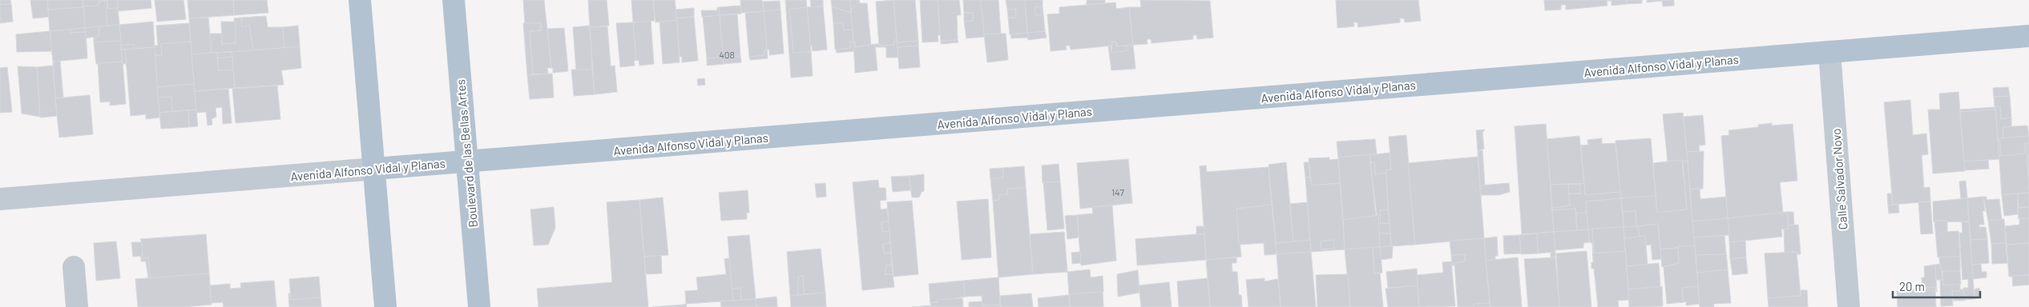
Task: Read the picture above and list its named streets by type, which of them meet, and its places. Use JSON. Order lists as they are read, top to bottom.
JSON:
{
  "streets": {
    "main road": ["Avenida Alfonso Vidal y Planas", "Boulevard de las Bellas Artes"],
    "street": ["Calle Salvador Novo"]
  },
  "crossings": [
    ["Avenida Alfonso Vidal y Planas", "Boulevard de las Bellas Artes"],
    ["Avenida Alfonso Vidal y Planas", "Calle Salvador Novo"]
  ],
  "house_numbers": ["408", "147"],
  "scale_bar": "20 m"
}
